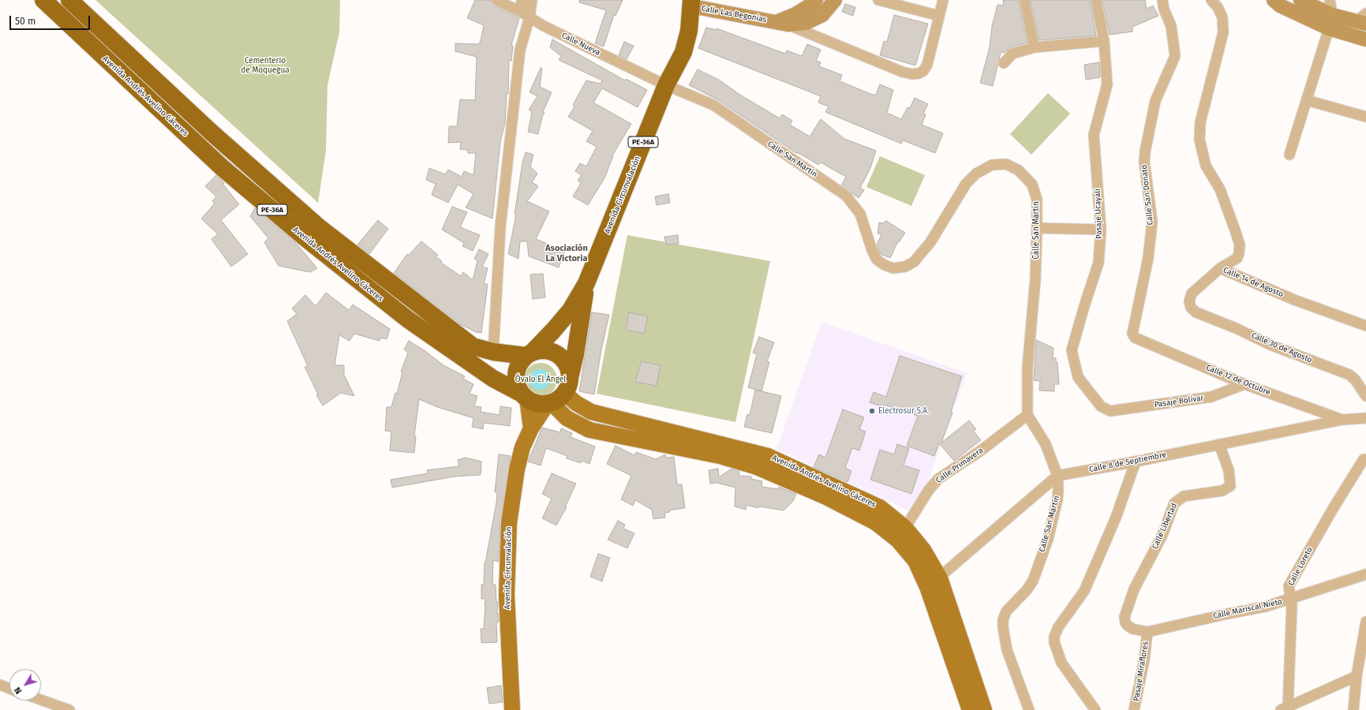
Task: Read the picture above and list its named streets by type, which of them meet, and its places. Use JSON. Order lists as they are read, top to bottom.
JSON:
{
  "streets": {
    "highway": ["Avenida Andrés Avelino Cáceres", "PE-36A", "Avenida Circunvalación"],
    "street": [
      "Calle Las Begonias",
      "Calle Nueva",
      "Calle San Martín",
      "Calle San Donato",
      "Pasaje Ucayali",
      "Calle 14 de Agosto",
      "Calle 30 de Agosto",
      "Calle 12 de Octubre",
      "Pasaje Bolívar",
      "Calle 8 de Septiembre",
      "Calle Primavera",
      "Calle Libertad",
      "Calle Loreto",
      "Calle Mariscal Nieto",
      "Pasaje Miraflores"
    ]
  },
  "crossings": [
    ["Calle Las Begonias", "Avenida Circunvalación"],
    ["Calle Nueva", "Calle San Martín"],
    ["Calle Nueva", "Avenida Circunvalación"],
    ["Avenida Andrés Avelino Cáceres", "PE-36A"],
    ["Avenida Andrés Avelino Cáceres", "Avenida Circunvalación"],
    ["Avenida Andrés Avelino Cáceres", "Calle Primavera"],
    ["PE-36A", "Avenida Circunvalación"],
    ["Calle San Martín", "Avenida Circunvalación"],
    ["Calle San Martín", "Calle 8 de Septiembre"],
    ["Calle San Martín", "Calle Primavera"],
    ["Calle San Donato", "Calle 12 de Octubre"],
    ["Pasaje Ucayali", "Pasaje Bolívar"],
    ["Calle 14 de Agosto", "Calle 30 de Agosto"],
    ["Calle 12 de Octubre", "Pasaje Bolívar"],
    ["Calle 12 de Octubre", "Calle 8 de Septiembre"],
    ["Calle 8 de Septiembre", "Calle Libertad"],
    ["Calle Libertad", "Calle Mariscal Nieto"],
    ["Calle Loreto", "Calle Mariscal Nieto"],
    ["Calle Mariscal Nieto", "Pasaje Miraflores"]
  ],
  "districts": ["Asociación La Victoria"],
  "parks": ["Cementerio de Moquegua", "Óvalo El Ángel"],
  "places": ["Electrosur S.A."],
  "scale_bar": "50 m",
  "north": "bottom left"
}
